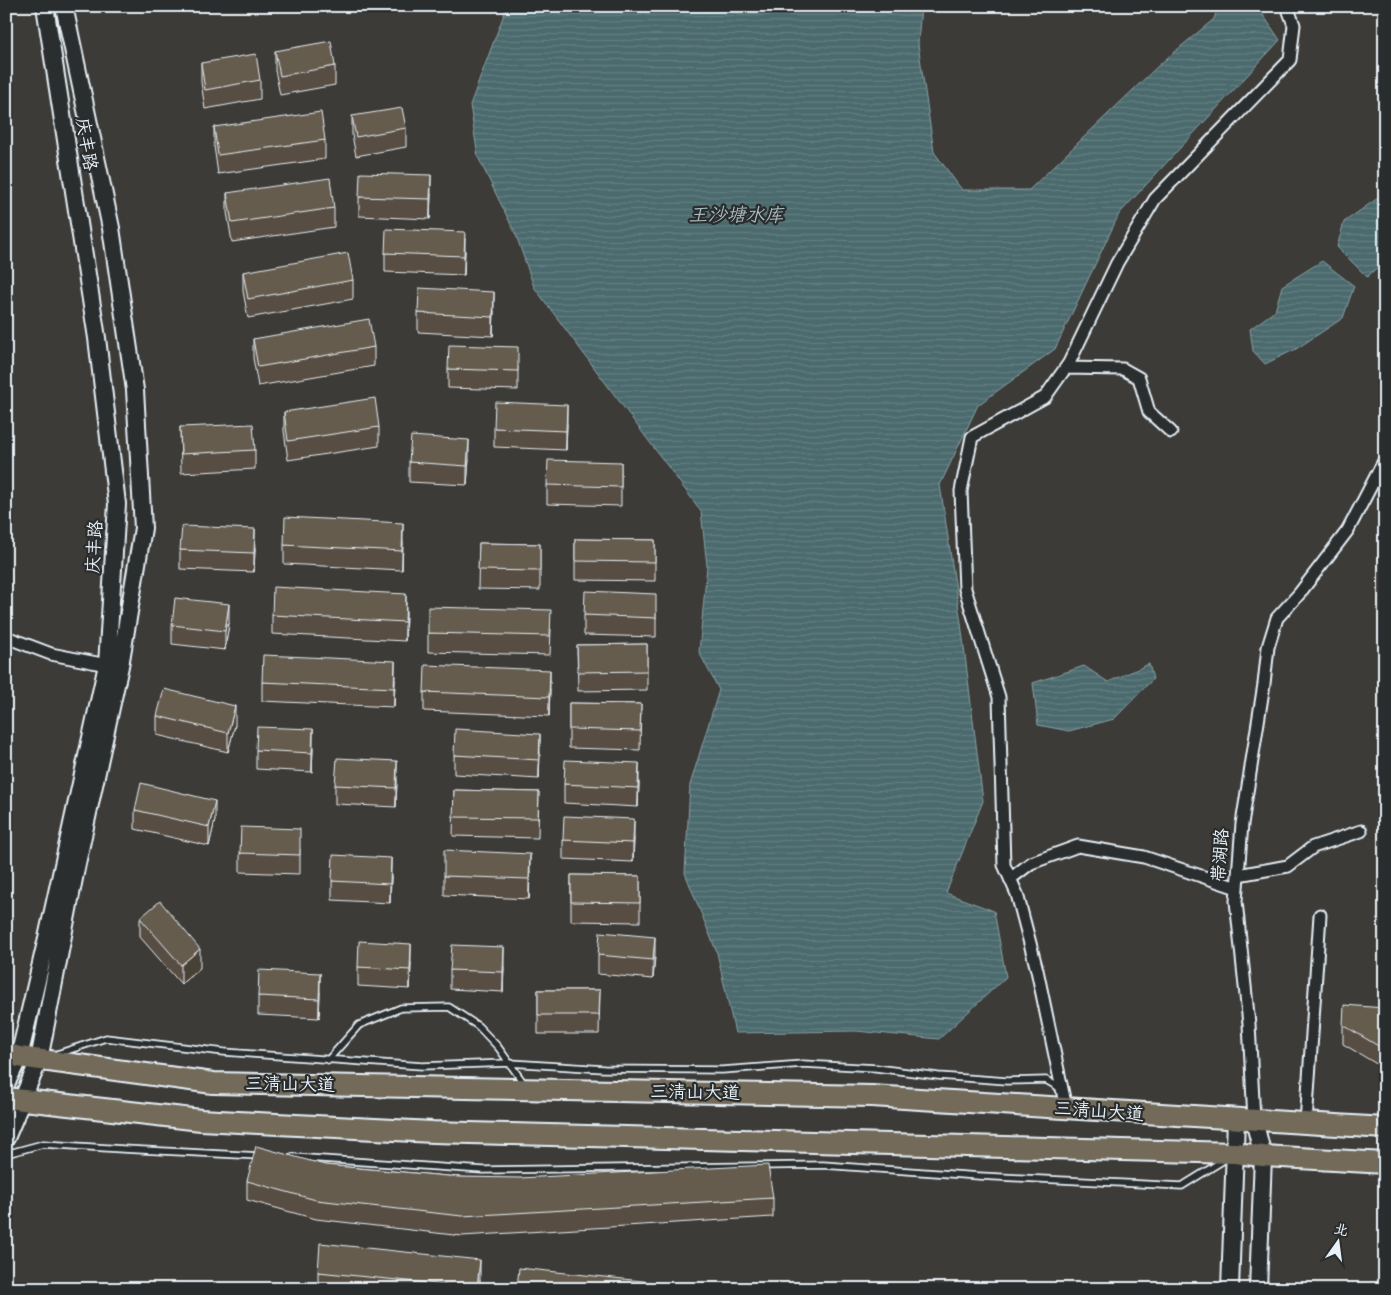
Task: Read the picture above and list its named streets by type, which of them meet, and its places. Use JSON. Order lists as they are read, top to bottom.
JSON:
{
  "streets": {
    "highway": ["三清山大道"],
    "main road": ["庆丰路", "带湖路"]
  },
  "crossings": [
    ["庆丰路", "三清山大道"],
    ["带湖路", "三清山大道"]
  ],
  "water": ["王沙塘水库"],
  "north": "top"
}
